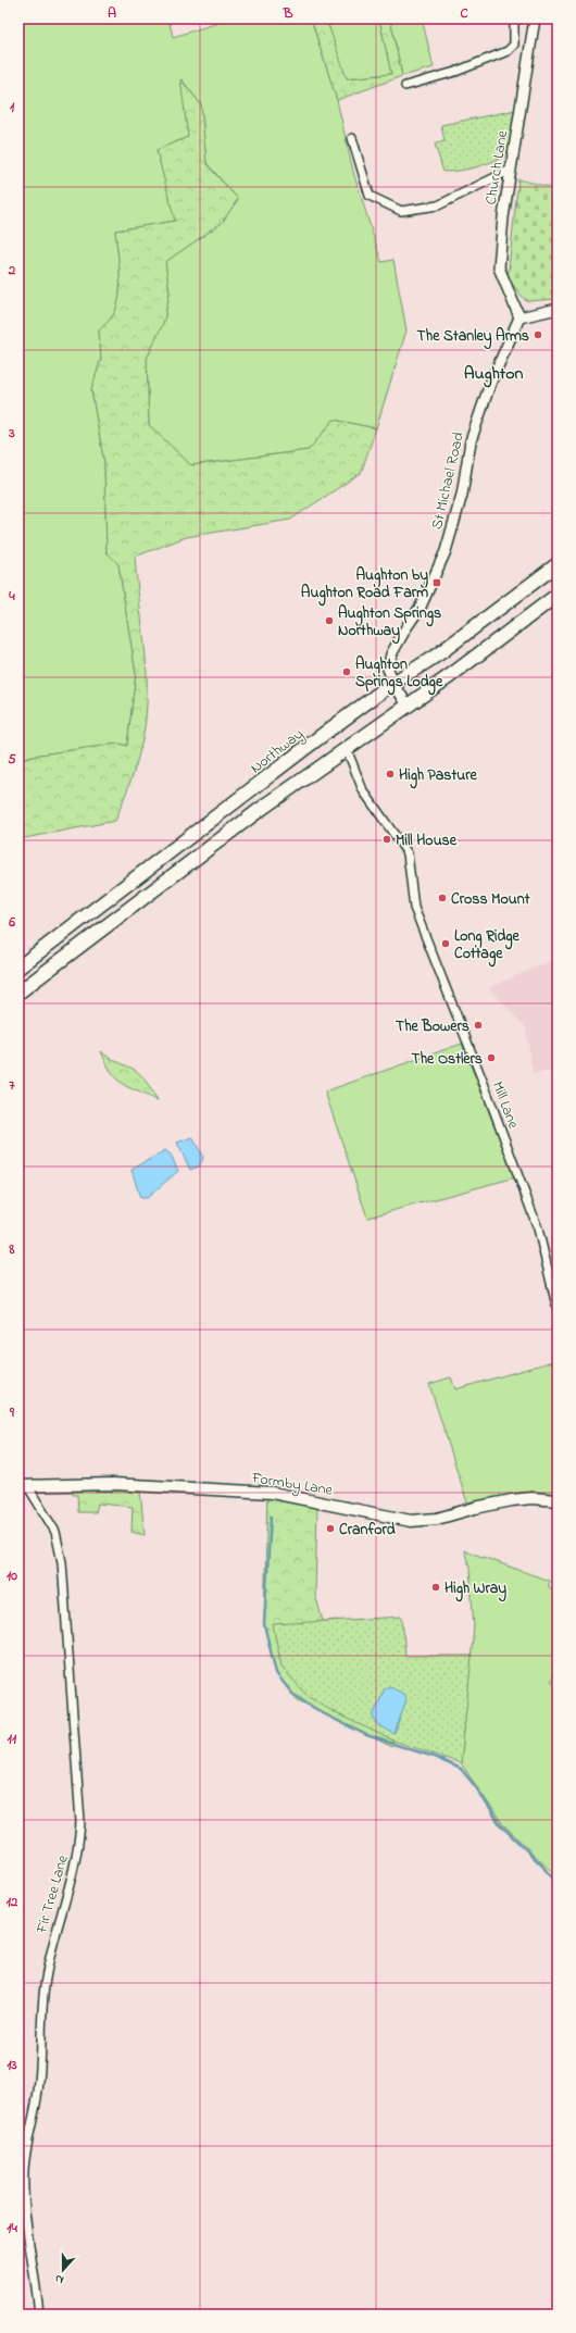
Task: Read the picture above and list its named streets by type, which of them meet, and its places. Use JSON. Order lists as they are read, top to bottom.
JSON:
{
  "streets": {
    "highway": ["Northway"],
    "main road": ["Formby Lane"],
    "street": [
      "Church Lane",
      "St Michael Road",
      "Mill Lane",
      "Fir Tree Lane"
    ]
  },
  "crossings": [
    ["Church Lane", "St Michael Road"],
    ["St Michael Road", "Northway"],
    ["Formby Lane", "Fir Tree Lane"]
  ],
  "districts": ["Aughton"],
  "places": {
    "other": [
      "The Stanley Arms",
      "Aughton Springs Northway",
      "Aughton Springs Lodge",
      "High Pasture",
      "Mill House",
      "Cross Mount",
      "Long Ridge Cottage",
      "The Bowers",
      "The Ostlers",
      "Cranford",
      "High Wray"
    ],
    "transit": ["Aughton by Aughton Road Farm"]
  },
  "north": "bottom",
  "grid": {
    "columns": ["A", "B", "C"],
    "rows": [
      "1",
      "2",
      "3",
      "4",
      "5",
      "6",
      "7",
      "8",
      "9",
      "10",
      "11",
      "12",
      "13",
      "14"
    ]
  }
}
